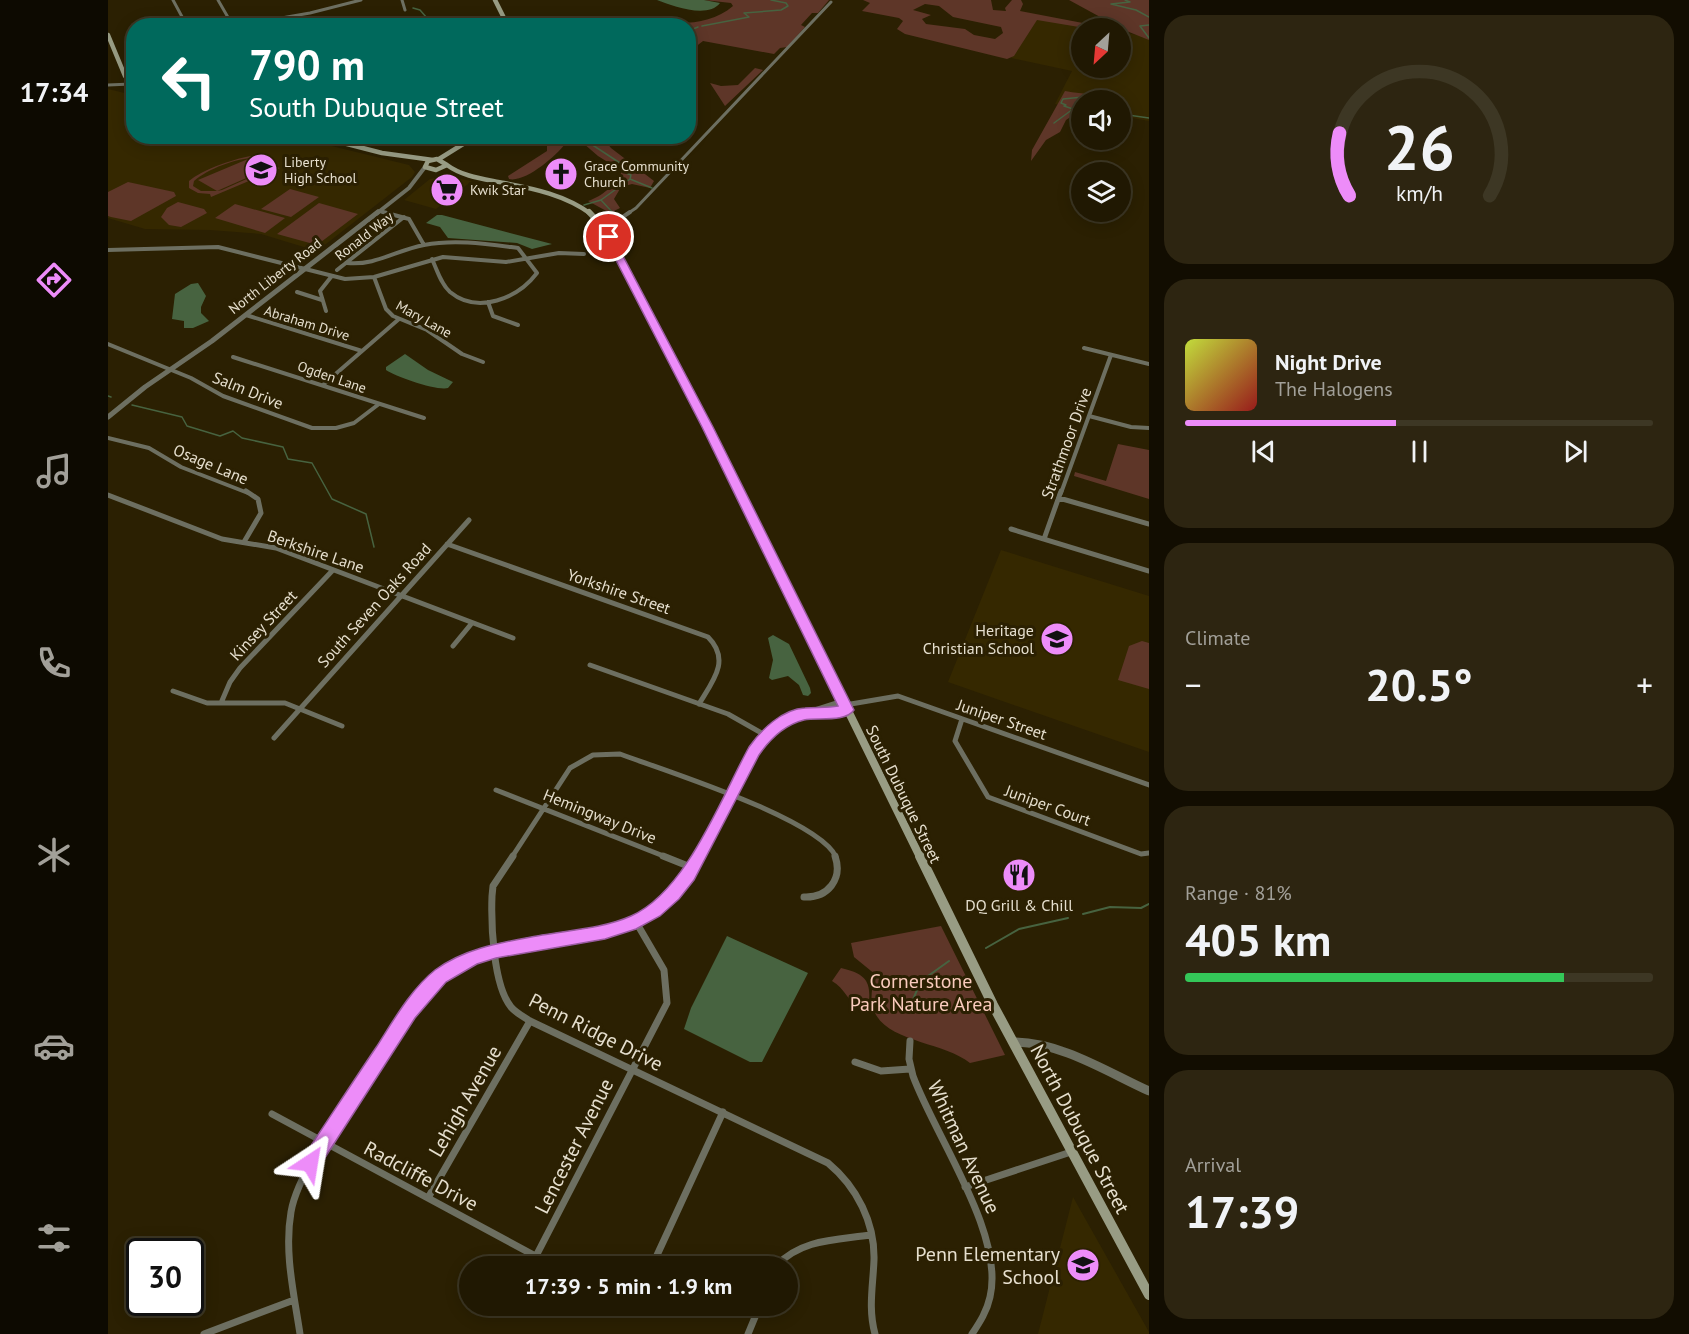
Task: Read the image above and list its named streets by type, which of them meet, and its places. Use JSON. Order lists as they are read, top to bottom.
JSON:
{
  "streets": {
    "main road": ["South Dubuque Street", "North Dubuque Street"],
    "street": [
      "Ronald Way",
      "North Liberty Road",
      "Mary Lane",
      "Abraham Drive",
      "Ogden Lane",
      "Salm Drive",
      "Strathmoor Drive",
      "Osage Lane",
      "Berkshire Lane",
      "Yorkshire Street",
      "South Seven Oaks Road",
      "Kinsey Street",
      "Juniper Street",
      "Juniper Court",
      "Hemingway Drive",
      "Penn Ridge Drive",
      "Lehigh Avenue",
      "Lencester Avenue",
      "Whitman Avenue",
      "Radcliffe Drive"
    ]
  },
  "crossings": [
    ["North Liberty Road", "Abraham Drive"],
    ["North Liberty Road", "Salm Drive"],
    ["Ogden Lane", "Salm Drive"],
    ["Osage Lane", "Berkshire Lane"],
    ["Berkshire Lane", "South Seven Oaks Road"],
    ["Berkshire Lane", "Kinsey Street"],
    ["Yorkshire Street", "South Seven Oaks Road"],
    ["Juniper Street", "South Dubuque Street"],
    ["Juniper Street", "Juniper Court"],
    ["South Dubuque Street", "North Dubuque Street"],
    ["Hemingway Drive", "Penn Ridge Drive"],
    ["Penn Ridge Drive", "Lehigh Avenue"],
    ["Penn Ridge Drive", "Lencester Avenue"],
    ["Lehigh Avenue", "Radcliffe Drive"],
    ["Lencester Avenue", "Radcliffe Drive"]
  ],
  "parks": ["Cornerstone Park Nature Area"],
  "places": {
    "school or university": ["Liberty High School", "Heritage Christian School", "Penn Elementary School"],
    "church": ["Grace Community Church"],
    "supermarket": ["Kwik Star"],
    "restaurant": ["DQ Grill & Chill"]
  },
  "north": "bottom left",
  "page": {
    "tabs": "17:34",
    "turn": ["790 m", "South Dubuque Street"],
    "song": ["Night Drive", "The Halogens"],
    "tile": [
      "Climate",
      ["Range · 81%", "405 km"],
      ["Arrival", "17:39"]
    ],
    "heat": ["−", "20.5°", "+"],
    "limit": "30",
    "trip": "17:39 · 5 min · 1.9 km",
    "gauge": ["26", "km/h"]
  }
}
